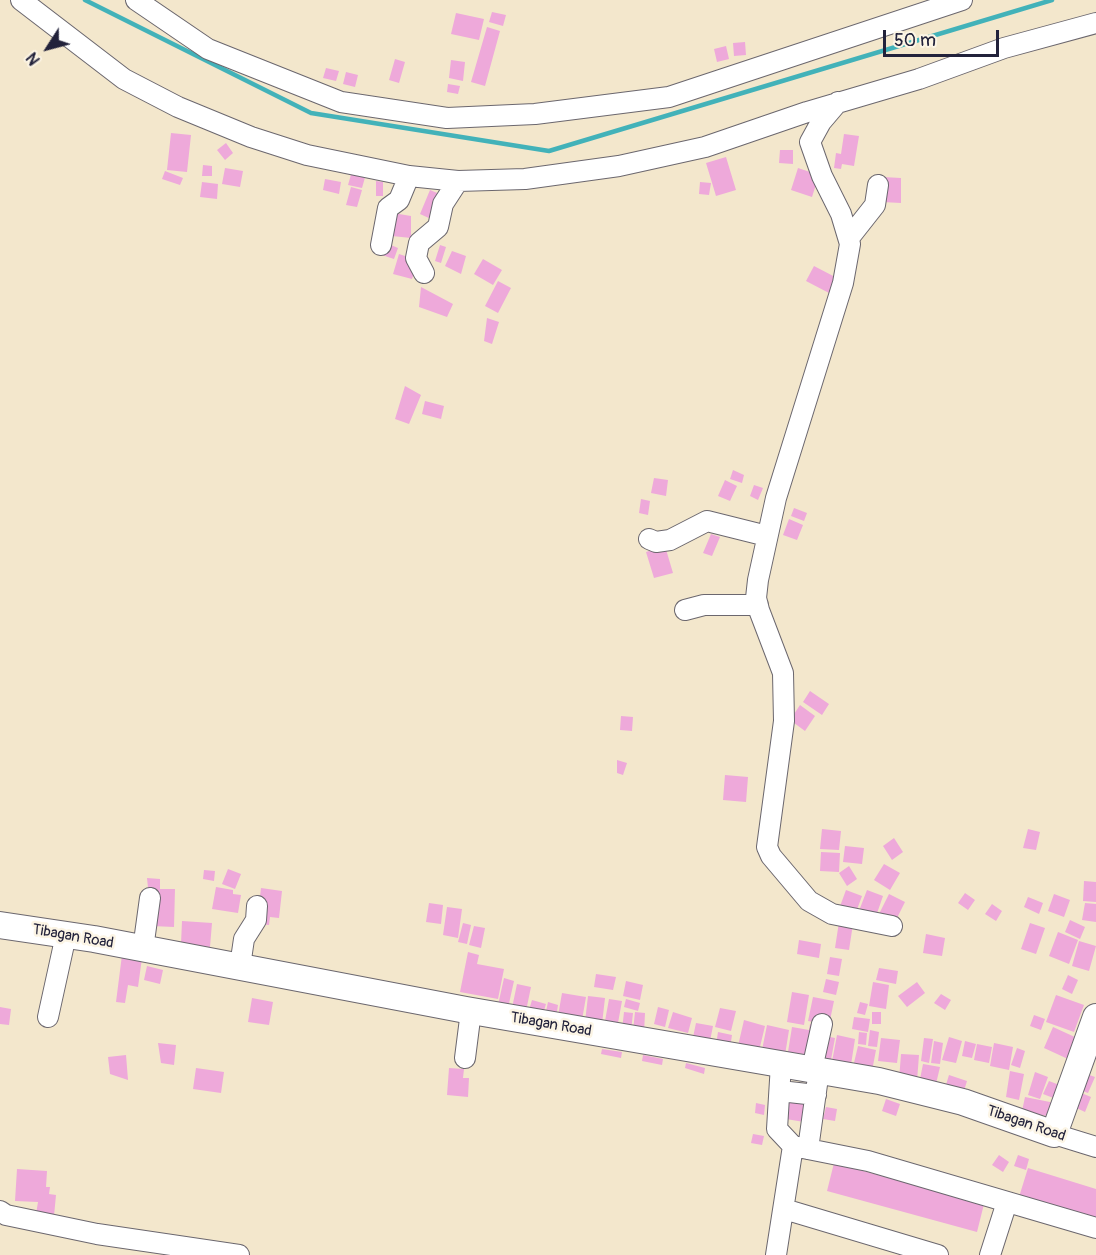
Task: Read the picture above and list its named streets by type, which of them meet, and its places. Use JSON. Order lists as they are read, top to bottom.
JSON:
{
  "streets": {
    "main road": ["Tibagan Road"]
  },
  "scale_bar": "50 m",
  "north": "bottom left"
}
